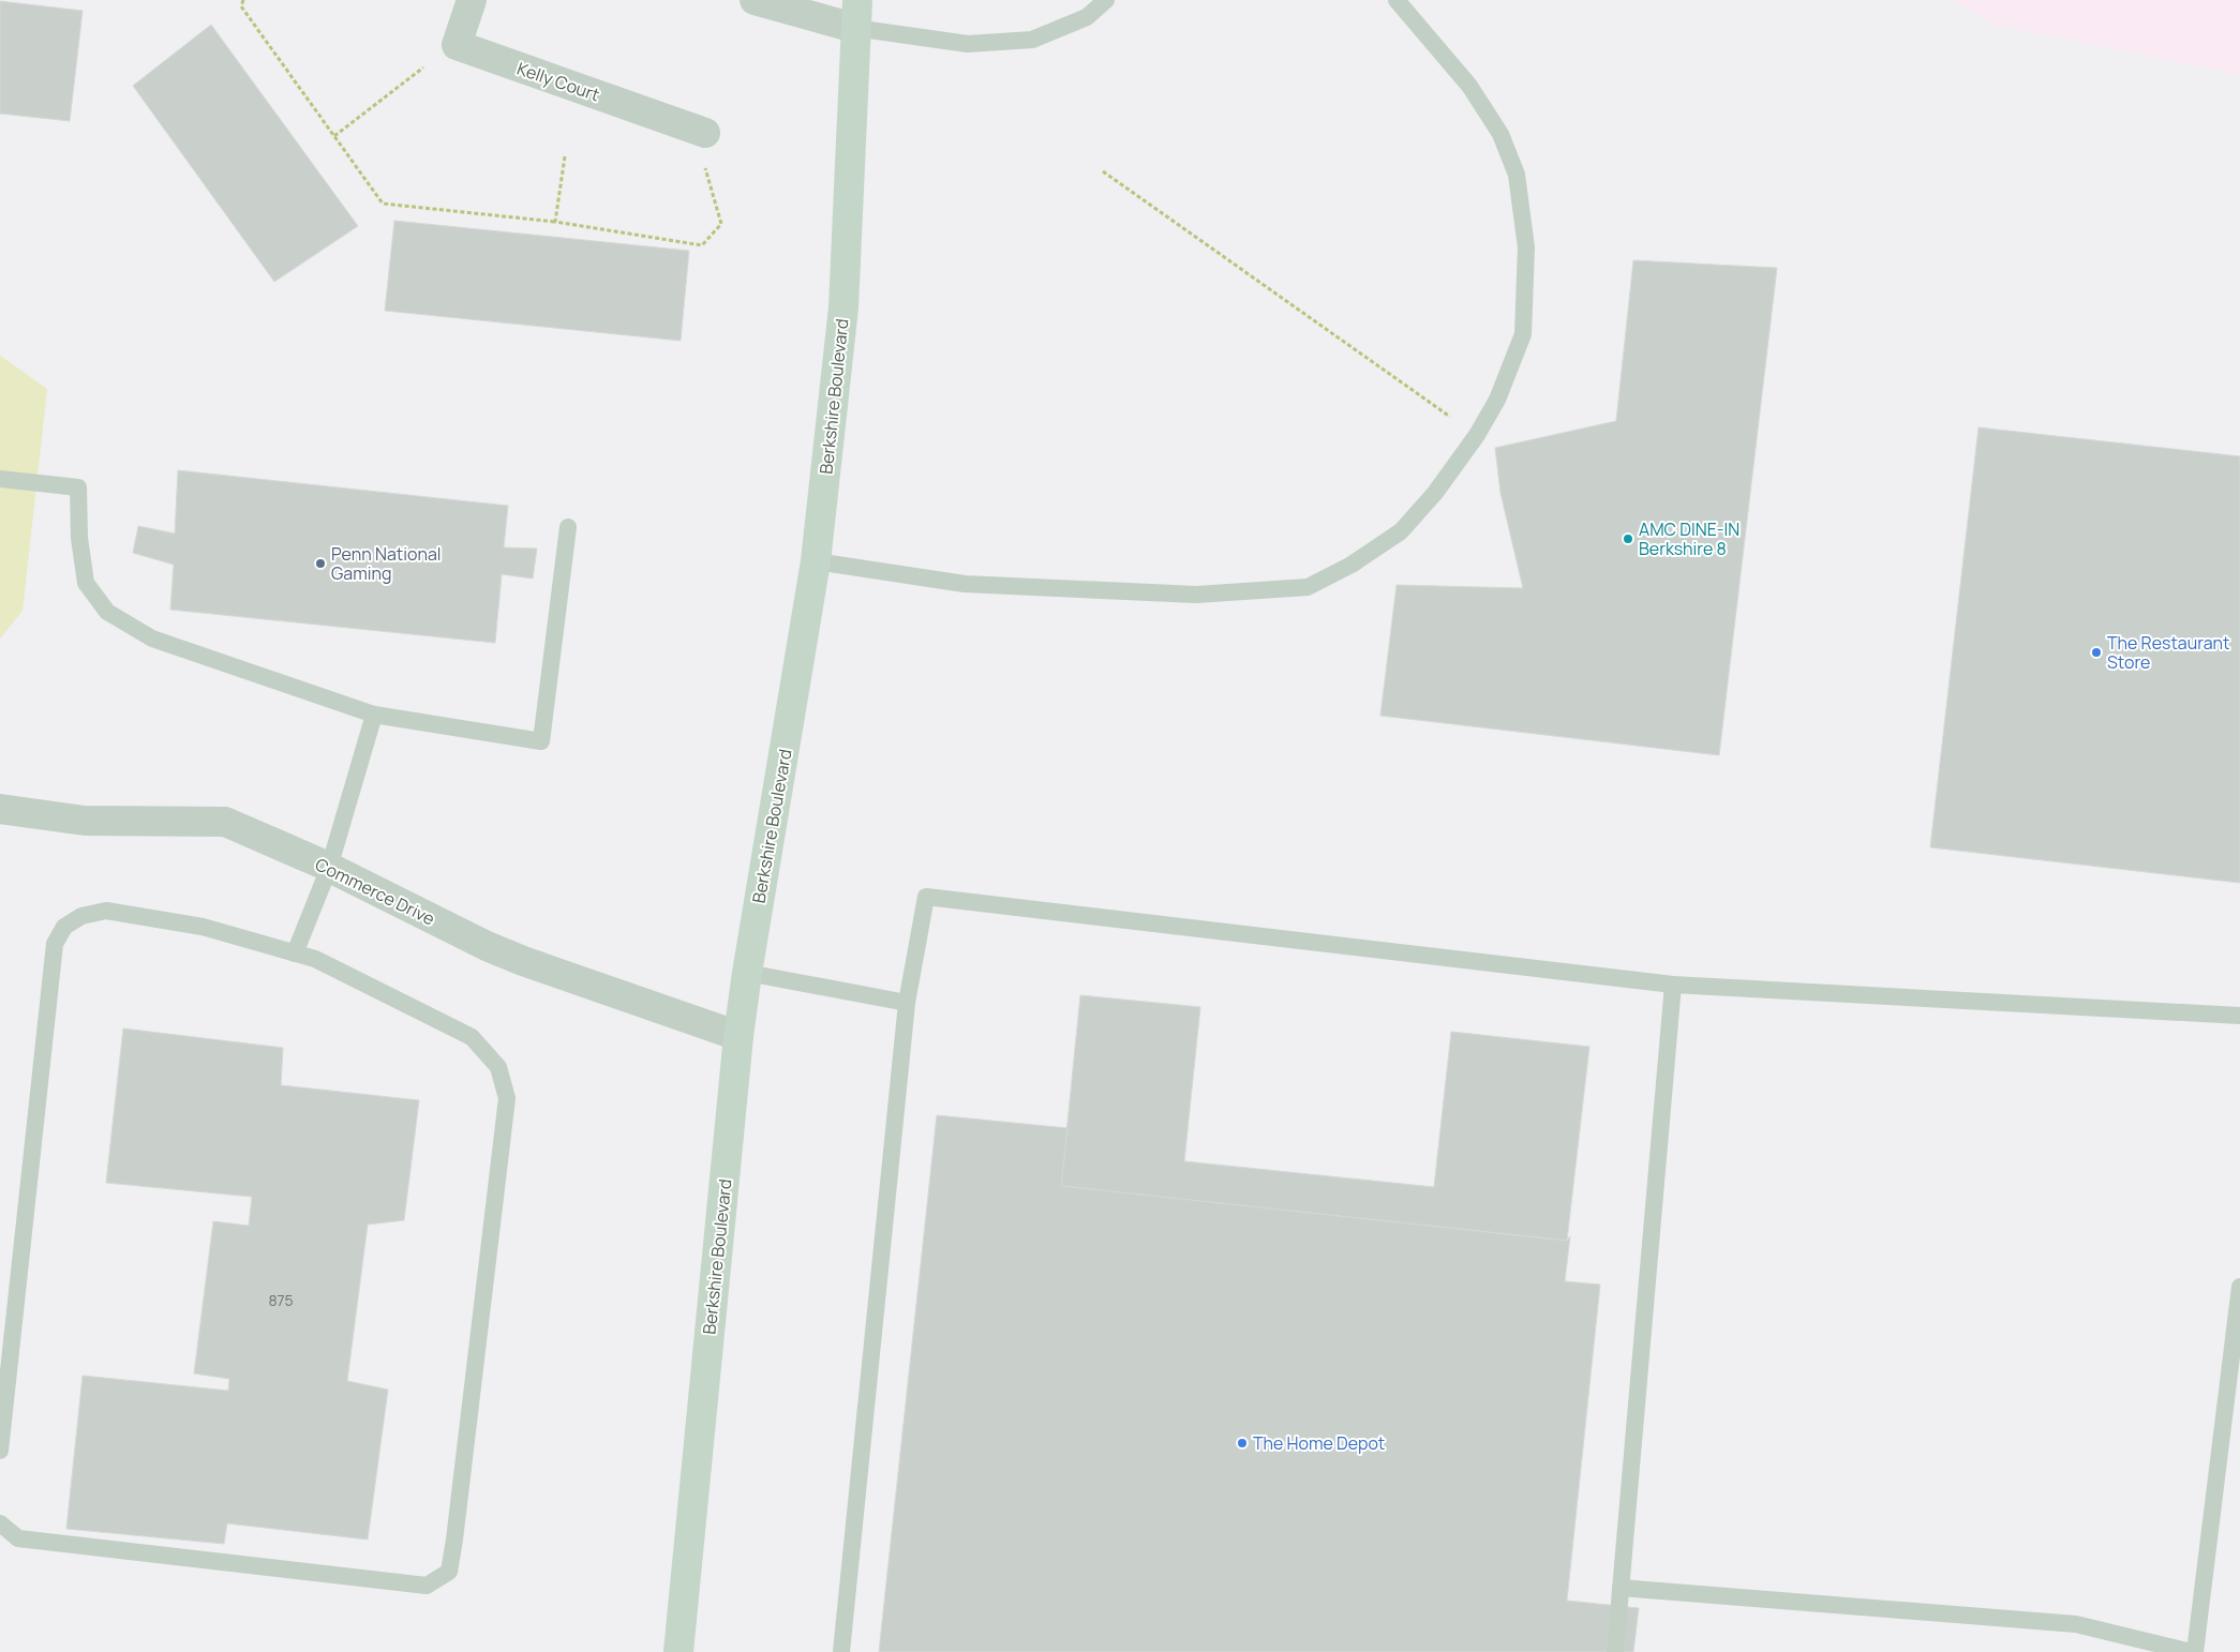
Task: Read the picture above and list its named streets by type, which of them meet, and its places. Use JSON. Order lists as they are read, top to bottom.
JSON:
{
  "streets": {
    "main road": ["Berkshire Boulevard"],
    "street": ["Kelly Court", "Commerce Drive"]
  },
  "crossings": [
    ["Berkshire Boulevard", "Commerce Drive"]
  ],
  "places": [
    "AMC DINE-IN Berkshire 8",
    "Penn National Gaming",
    "The Restaurant Store",
    "The Home Depot"
  ],
  "house_numbers": ["875"]
}
